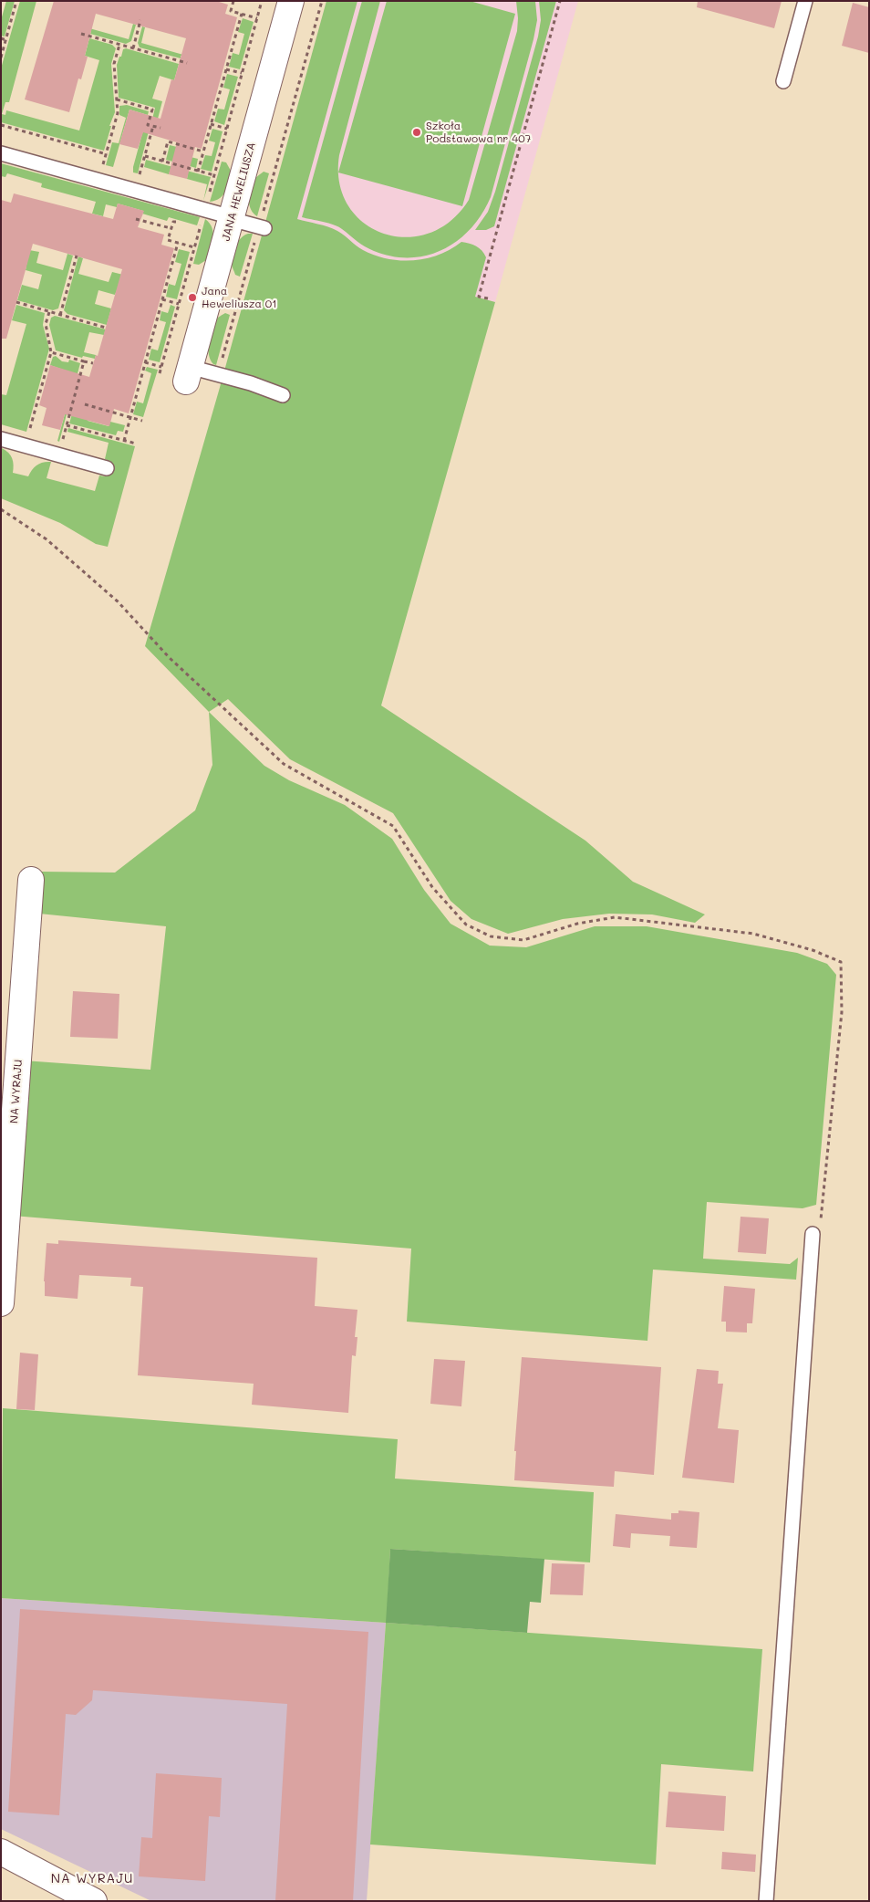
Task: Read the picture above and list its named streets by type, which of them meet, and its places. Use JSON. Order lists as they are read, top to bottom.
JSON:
{
  "streets": {
    "street": ["JANA HEWELIUSZA", "NA WYRAJU"]
  },
  "districts": ["NA WYRAJU"],
  "places": ["Szkoła Podstawowa nr 407", "Jana Heweliusza 01"]
}
